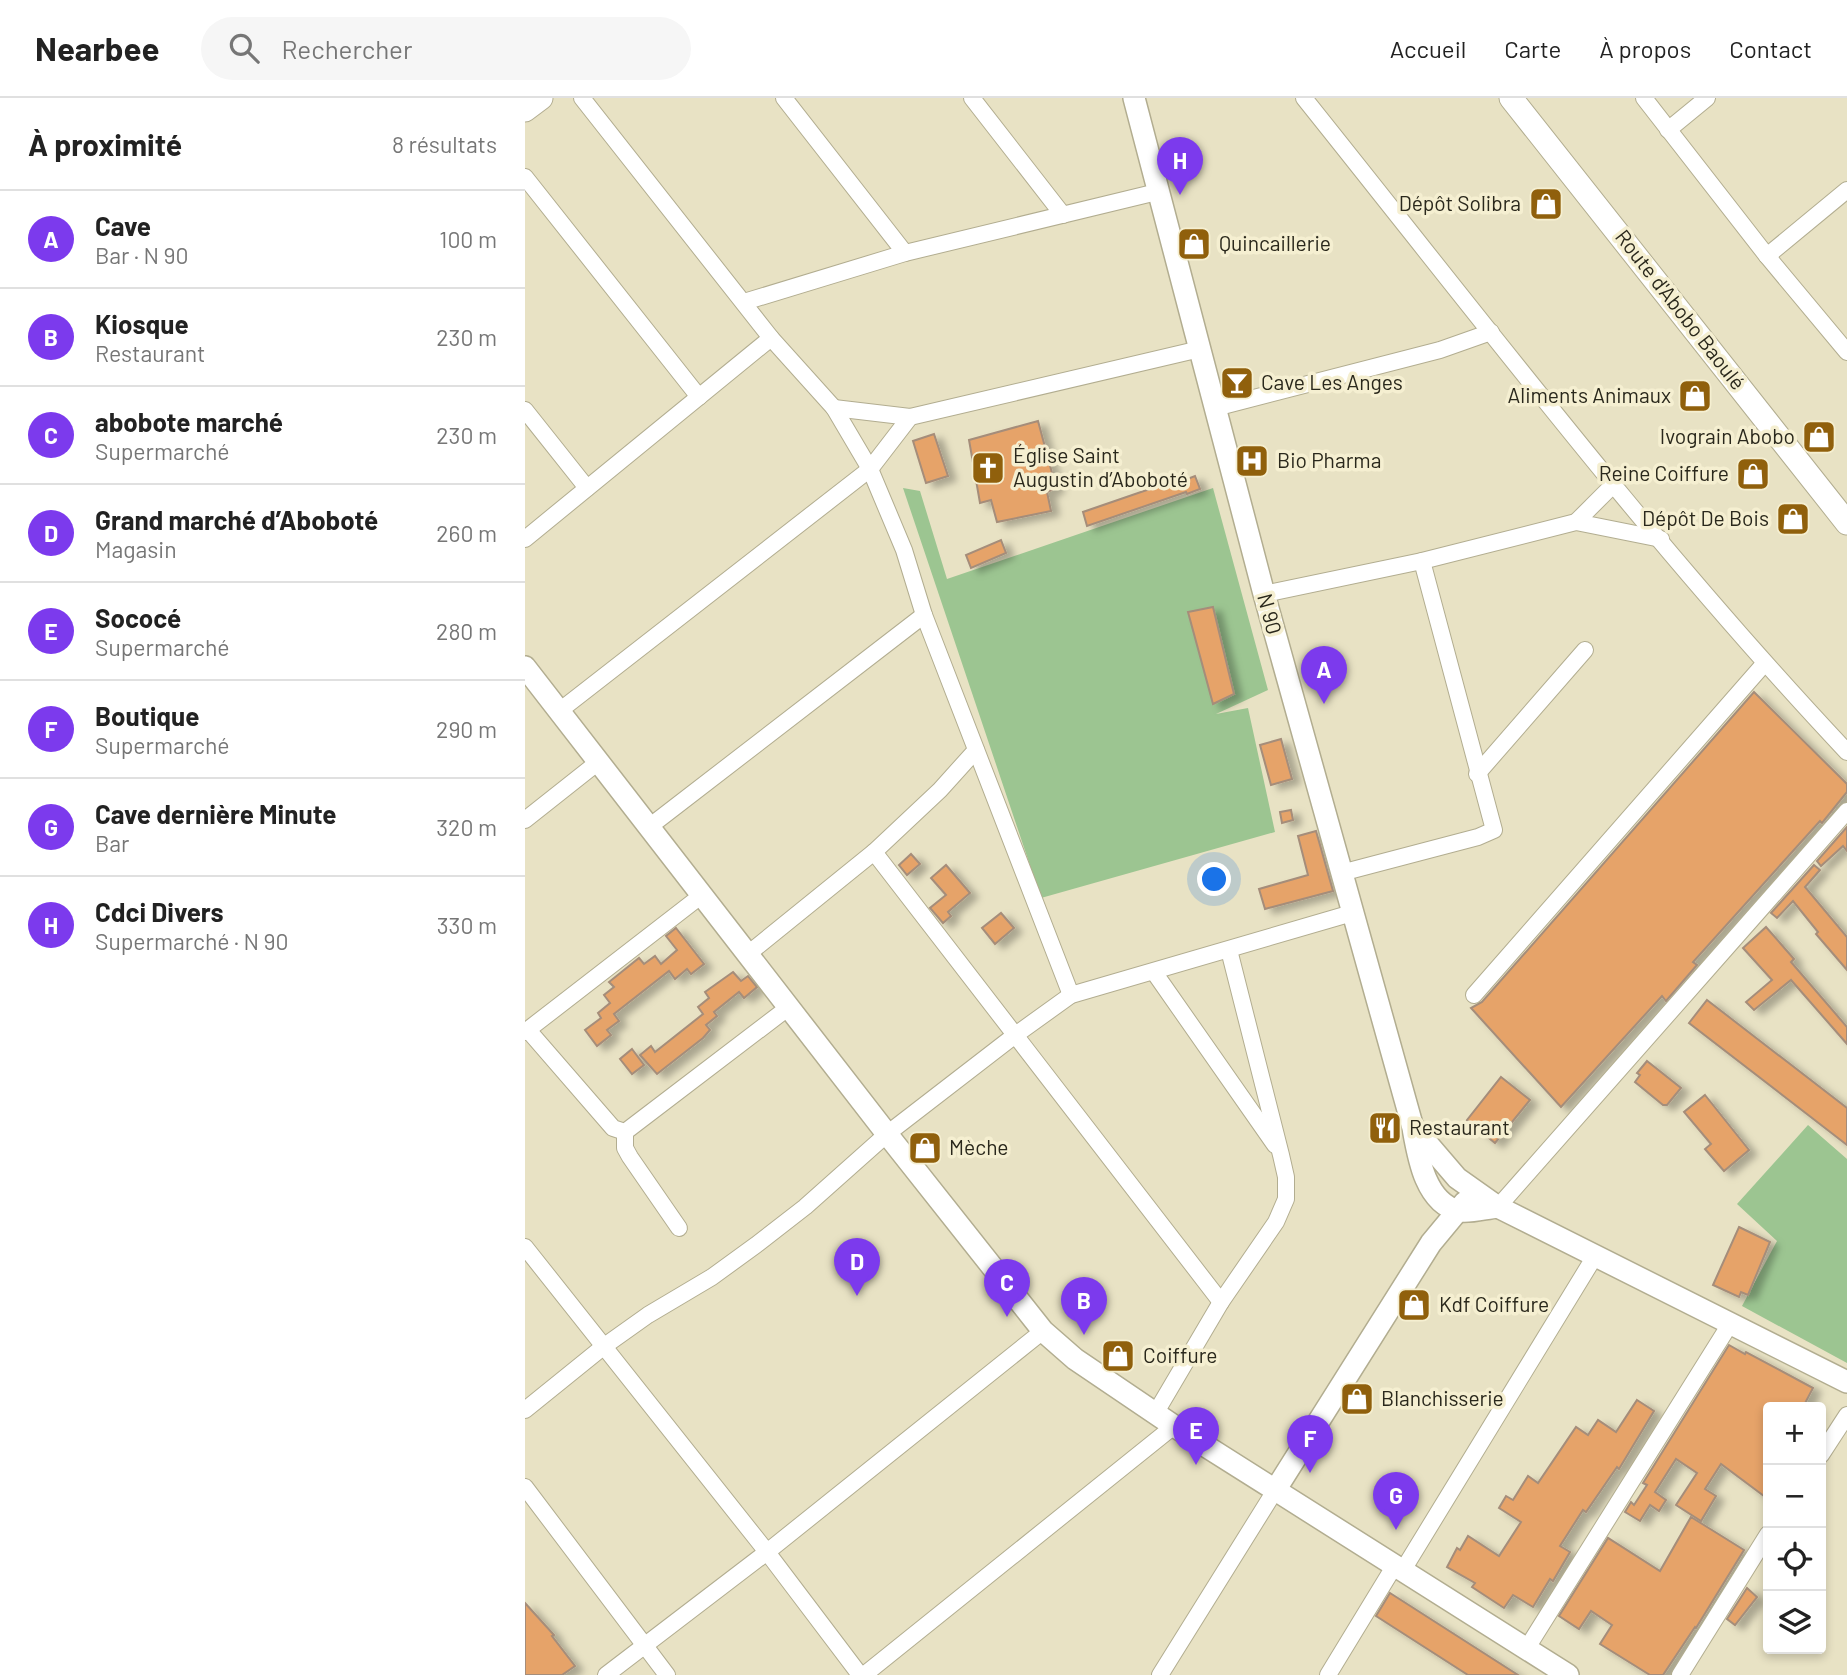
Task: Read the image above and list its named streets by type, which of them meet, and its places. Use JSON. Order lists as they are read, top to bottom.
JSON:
{
  "streets": {
    "main road": ["Route d'Abobo Baoulé"],
    "street": ["N 90"]
  },
  "places": {
    "shop": [
      "Dépôt Solibra",
      "Quincaillerie",
      "Aliments Animaux",
      "Ivograin Abobo",
      "Reine Coiffure",
      "Dépôt De Bois",
      "Mèche",
      "Kdf Coiffure",
      "Coiffure",
      "Blanchisserie"
    ],
    "bar": ["Cave Les Anges"],
    "hospital": ["Bio Pharma"],
    "church": ["Église Saint Augustin d’Aboboté"],
    "restaurant": ["Restaurant"]
  },
  "page": {
    "header": "Nearbee",
    "search": "Rechercher",
    "nav": [
      "Accueil",
      "Carte",
      "À propos",
      "Contact"
    ],
    "heading": ["À proximité", "8 résultats"],
    "pins": [
      "H",
      "A",
      "D",
      "C",
      "B",
      "E",
      "F",
      "G"
    ],
    "list": [
      {
        "mark": "A",
        "name": "Cave",
        "note": "Bar · N 90",
        "value": "100 m"
      },
      {
        "mark": "B",
        "name": "Kiosque",
        "note": "Restaurant",
        "value": "230 m"
      },
      {
        "mark": "C",
        "name": "abobote marché",
        "note": "Supermarché",
        "value": "230 m"
      },
      {
        "mark": "D",
        "name": "Grand marché d’Aboboté",
        "note": "Magasin",
        "value": "260 m"
      },
      {
        "mark": "E",
        "name": "Sococé",
        "note": "Supermarché",
        "value": "280 m"
      },
      {
        "mark": "F",
        "name": "Boutique",
        "note": "Supermarché",
        "value": "290 m"
      },
      {
        "mark": "G",
        "name": "Cave dernière Minute",
        "note": "Bar",
        "value": "320 m"
      },
      {
        "mark": "H",
        "name": "Cdci Divers",
        "note": "Supermarché · N 90",
        "value": "330 m"
      }
    ],
    "map_buttons": ["+", "−"]
  }
}
